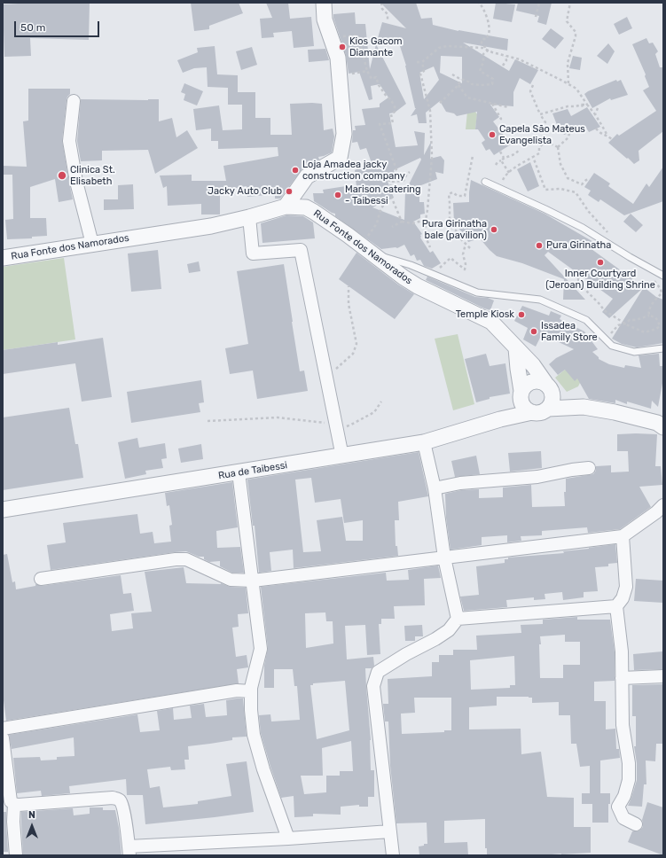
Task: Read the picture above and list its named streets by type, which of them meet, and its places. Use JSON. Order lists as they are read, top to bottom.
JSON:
{
  "streets": {
    "street": ["Rua Fonte dos Namorados", "Rua de Taibessi"]
  },
  "crossings": [
    ["Rua Fonte dos Namorados", "Rua de Taibessi"]
  ],
  "places": [
    "Kios Gacom Diamante",
    "Capela São Mateus Evangelista",
    "Loja Amadea jacky construction company",
    "Clinica St. Elisabeth",
    "Jacky Auto Club",
    "Marison catering - Taibessi",
    "Pura Girinatha bale (pavilion)",
    "Pura Girinatha",
    "Inner Courtyard (Jeroan) Building Shrine",
    "Temple Kiosk",
    "Issadea Family Store"
  ],
  "scale_bar": "50 m",
  "north": "top"
}
